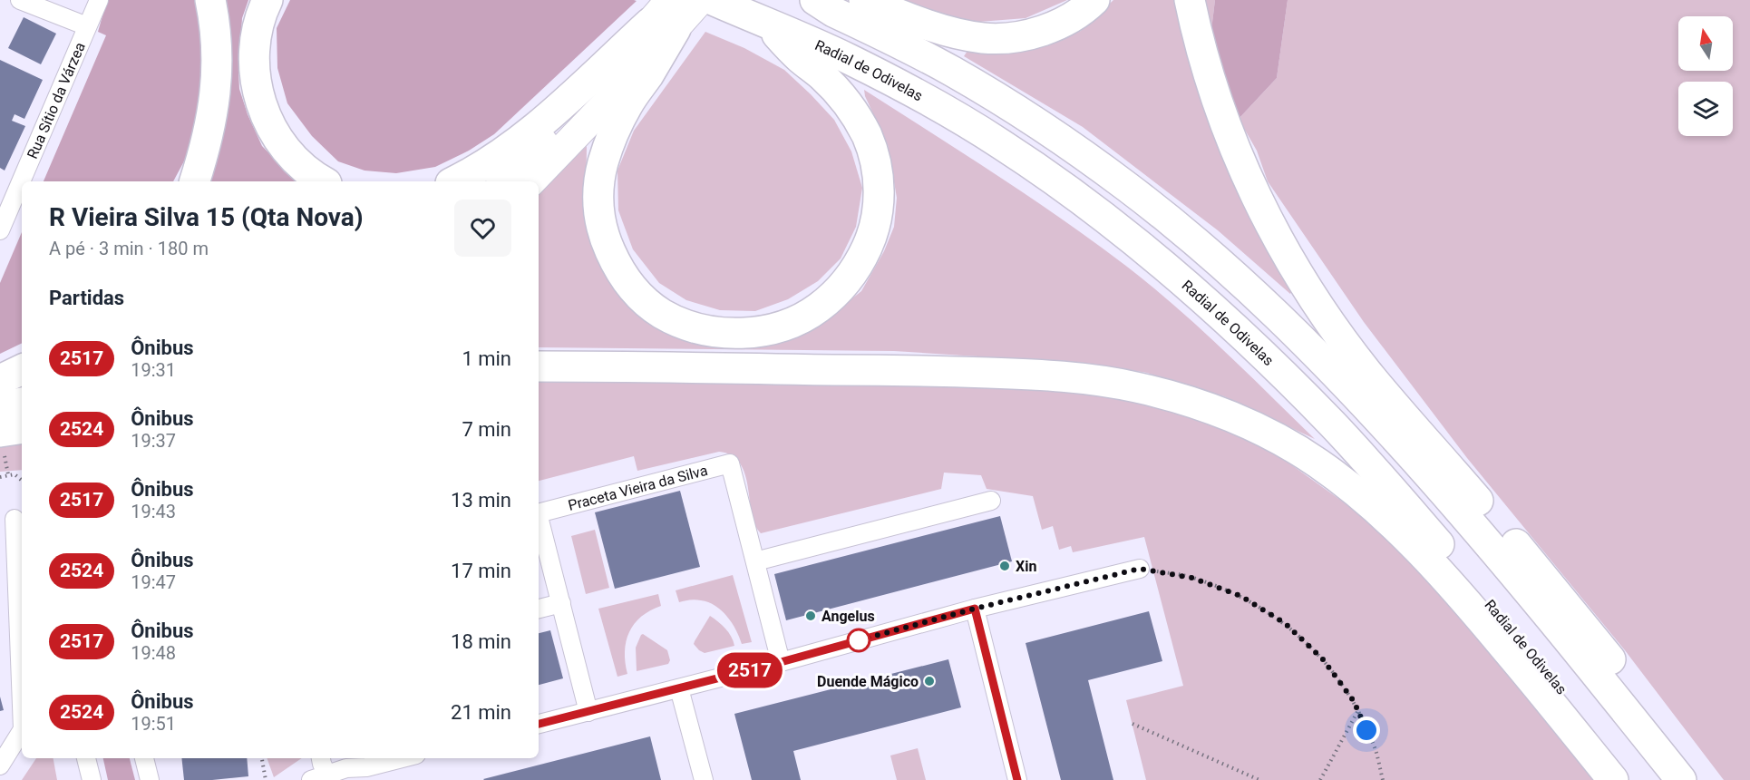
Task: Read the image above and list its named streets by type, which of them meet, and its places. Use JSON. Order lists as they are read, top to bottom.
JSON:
{
  "streets": {
    "highway": ["Radial de Odivelas"],
    "street": ["Rua Sítio da Várzea", "Praceta Vieira da Silva"]
  },
  "places": ["Xin", "Angelus", "Duende Mágico"],
  "lines": ["bus line 2517"],
  "north": "top",
  "page": {
    "on_map": "2517",
    "heading": [
      ["R Vieira Silva 15 (Qta Nova)", "A pé · 3 min · 180 m"],
      "Partidas"
    ],
    "list": [
      {
        "mark": "2517",
        "name": "Ônibus",
        "note": "19:31",
        "value": "1 min"
      },
      {
        "mark": "2524",
        "name": "Ônibus",
        "note": "19:37",
        "value": "7 min"
      },
      {
        "mark": "2517",
        "name": "Ônibus",
        "note": "19:43",
        "value": "13 min"
      },
      {
        "mark": "2524",
        "name": "Ônibus",
        "note": "19:47",
        "value": "17 min"
      },
      {
        "mark": "2517",
        "name": "Ônibus",
        "note": "19:48",
        "value": "18 min"
      },
      {
        "mark": "2524",
        "name": "Ônibus",
        "note": "19:51",
        "value": "21 min"
      }
    ]
  }
}
